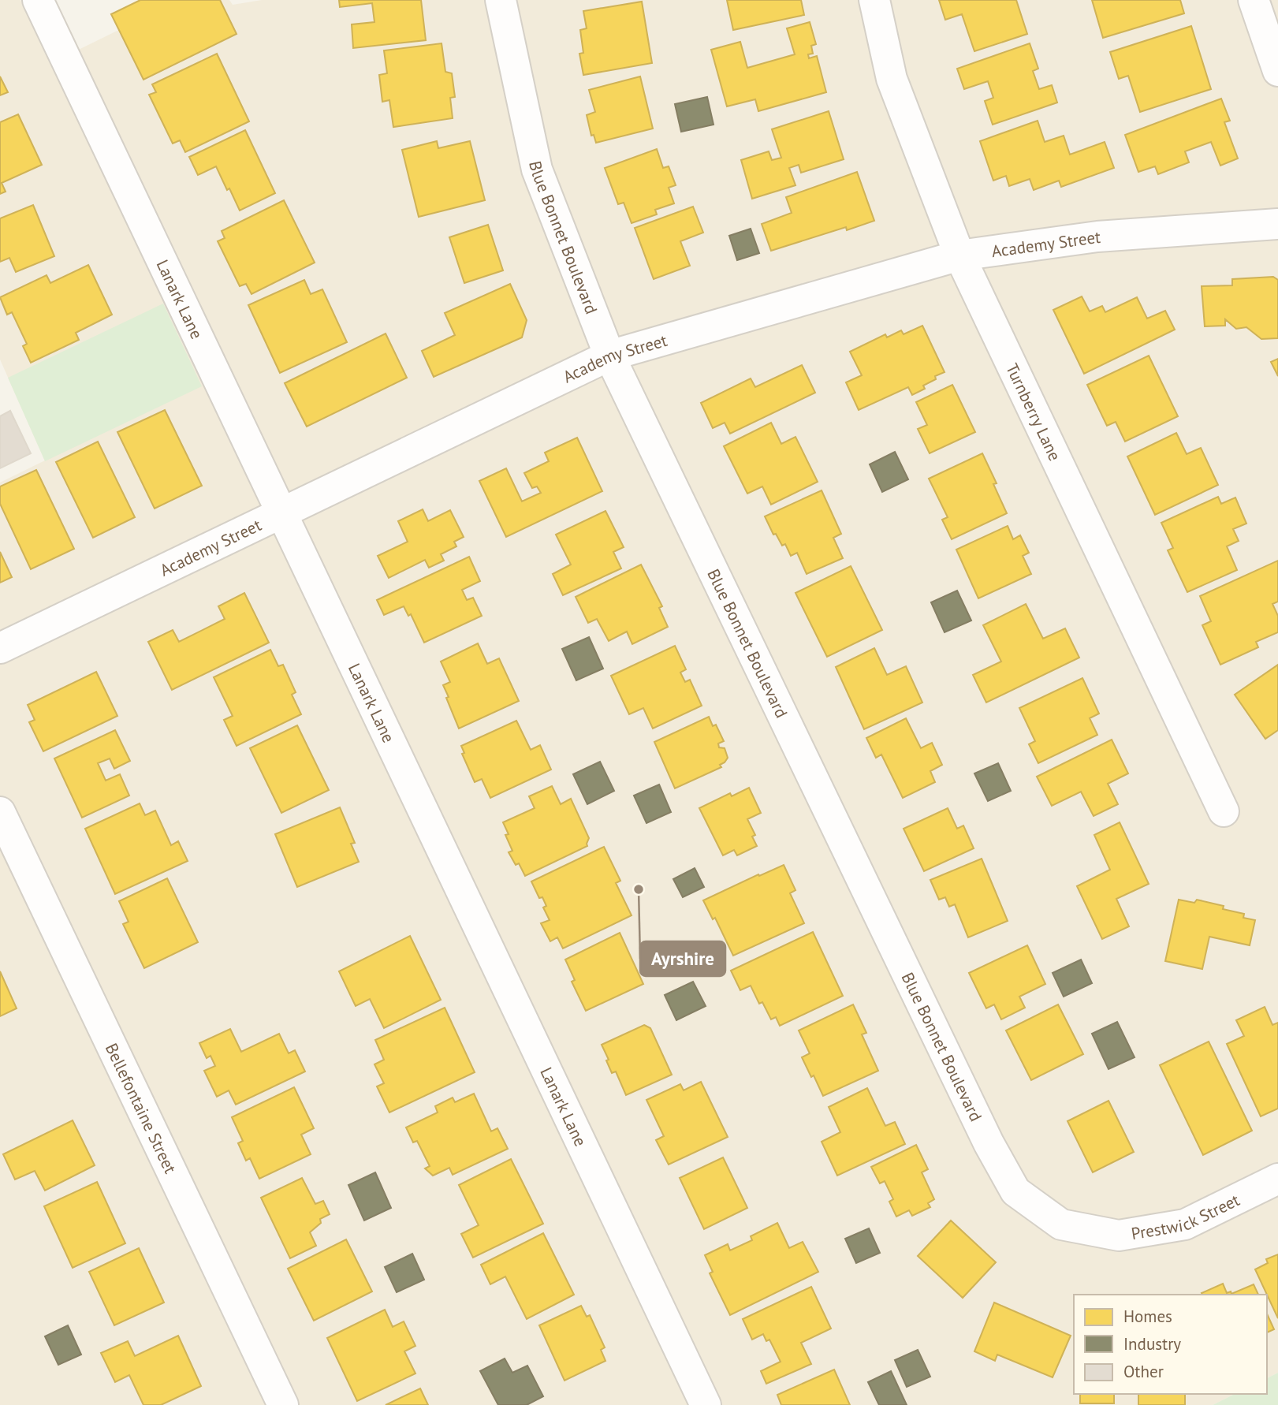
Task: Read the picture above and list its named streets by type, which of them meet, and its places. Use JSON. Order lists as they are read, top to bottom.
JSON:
{
  "streets": {
    "street": [
      "Blue Bonnet Boulevard",
      "Academy Street",
      "Lanark Lane",
      "Turnberry Lane",
      "Bellefontaine Street",
      "Prestwick Street"
    ]
  },
  "crossings": [
    ["Blue Bonnet Boulevard", "Academy Street"],
    ["Blue Bonnet Boulevard", "Prestwick Street"],
    ["Academy Street", "Lanark Lane"],
    ["Academy Street", "Turnberry Lane"]
  ],
  "places": ["Ayrshire"],
  "legend": ["Homes", "Industry", "Other"]
}
